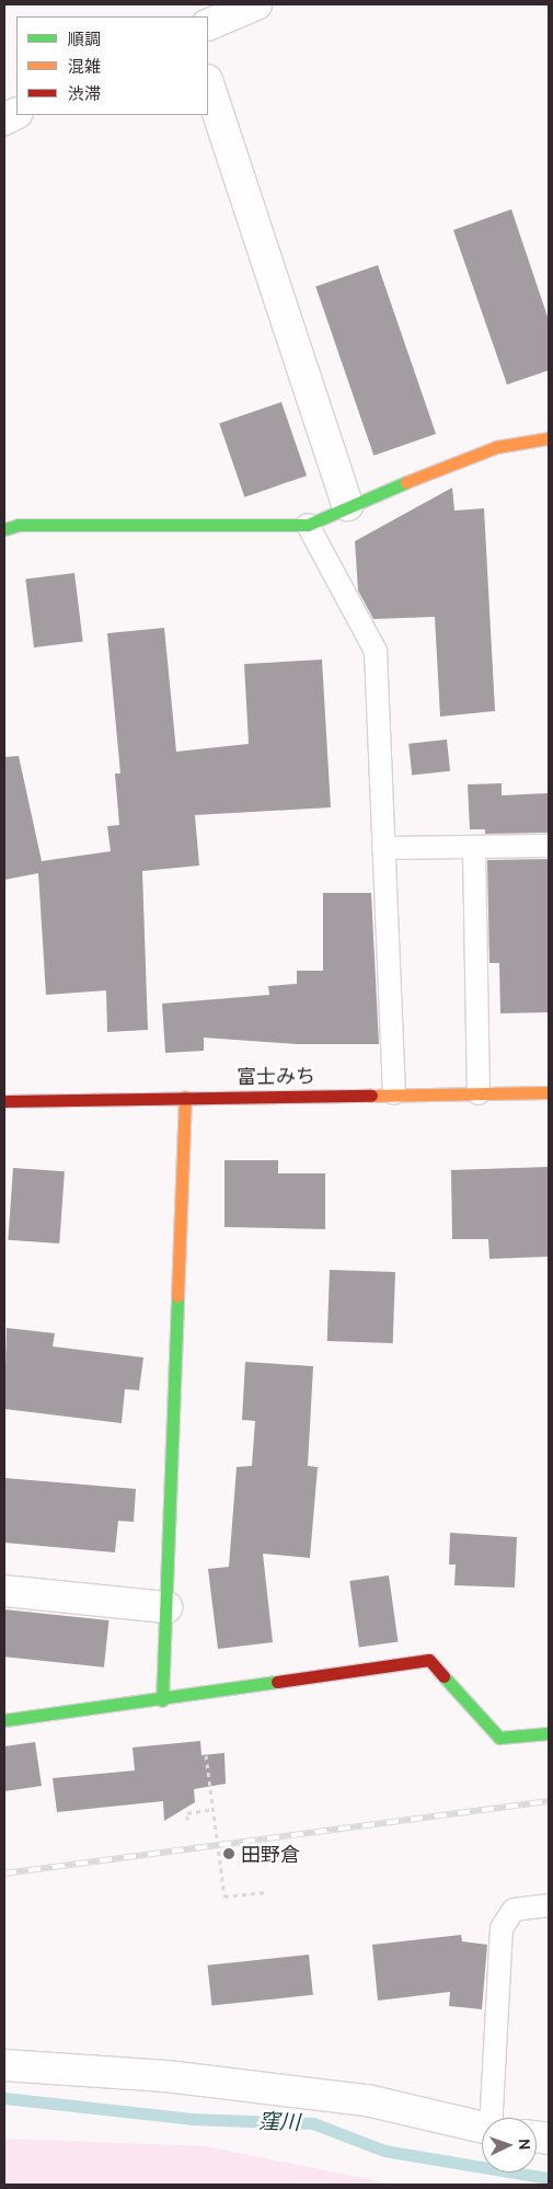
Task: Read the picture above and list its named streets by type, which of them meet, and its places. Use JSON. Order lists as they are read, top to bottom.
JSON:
{
  "streets": {
    "main road": ["富士みち"]
  },
  "water": ["窪川"],
  "places": ["田野倉"],
  "legend": ["順調", "混雑", "渋滞"],
  "north": "right"
}
